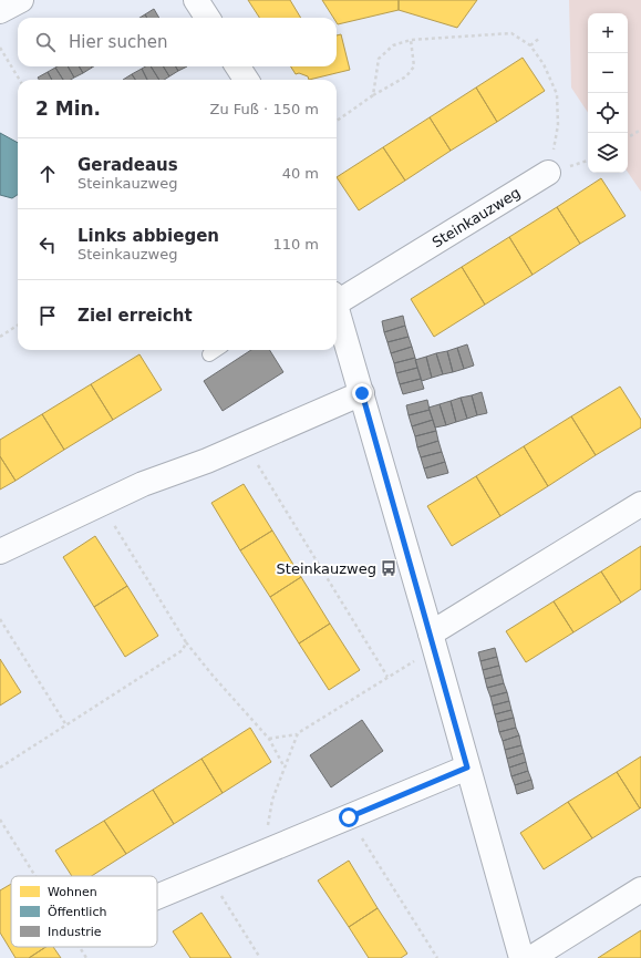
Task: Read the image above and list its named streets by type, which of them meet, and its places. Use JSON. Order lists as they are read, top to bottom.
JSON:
{
  "streets": {
    "street": ["Steinkauzweg"]
  },
  "places": {
    "bus stop": ["Steinkauzweg"]
  },
  "legend": ["Wohnen", "Öffentlich", "Industrie"],
  "page": {
    "map_buttons": ["+", "−"],
    "search": "Hier suchen",
    "heading": ["2 Min.", "Zu Fuß · 150 m"],
    "list": [
      ["Geradeaus", "Steinkauzweg", "40 m"],
      ["Links abbiegen", "Steinkauzweg", "110 m"],
      "Ziel erreicht"
    ]
  }
}
